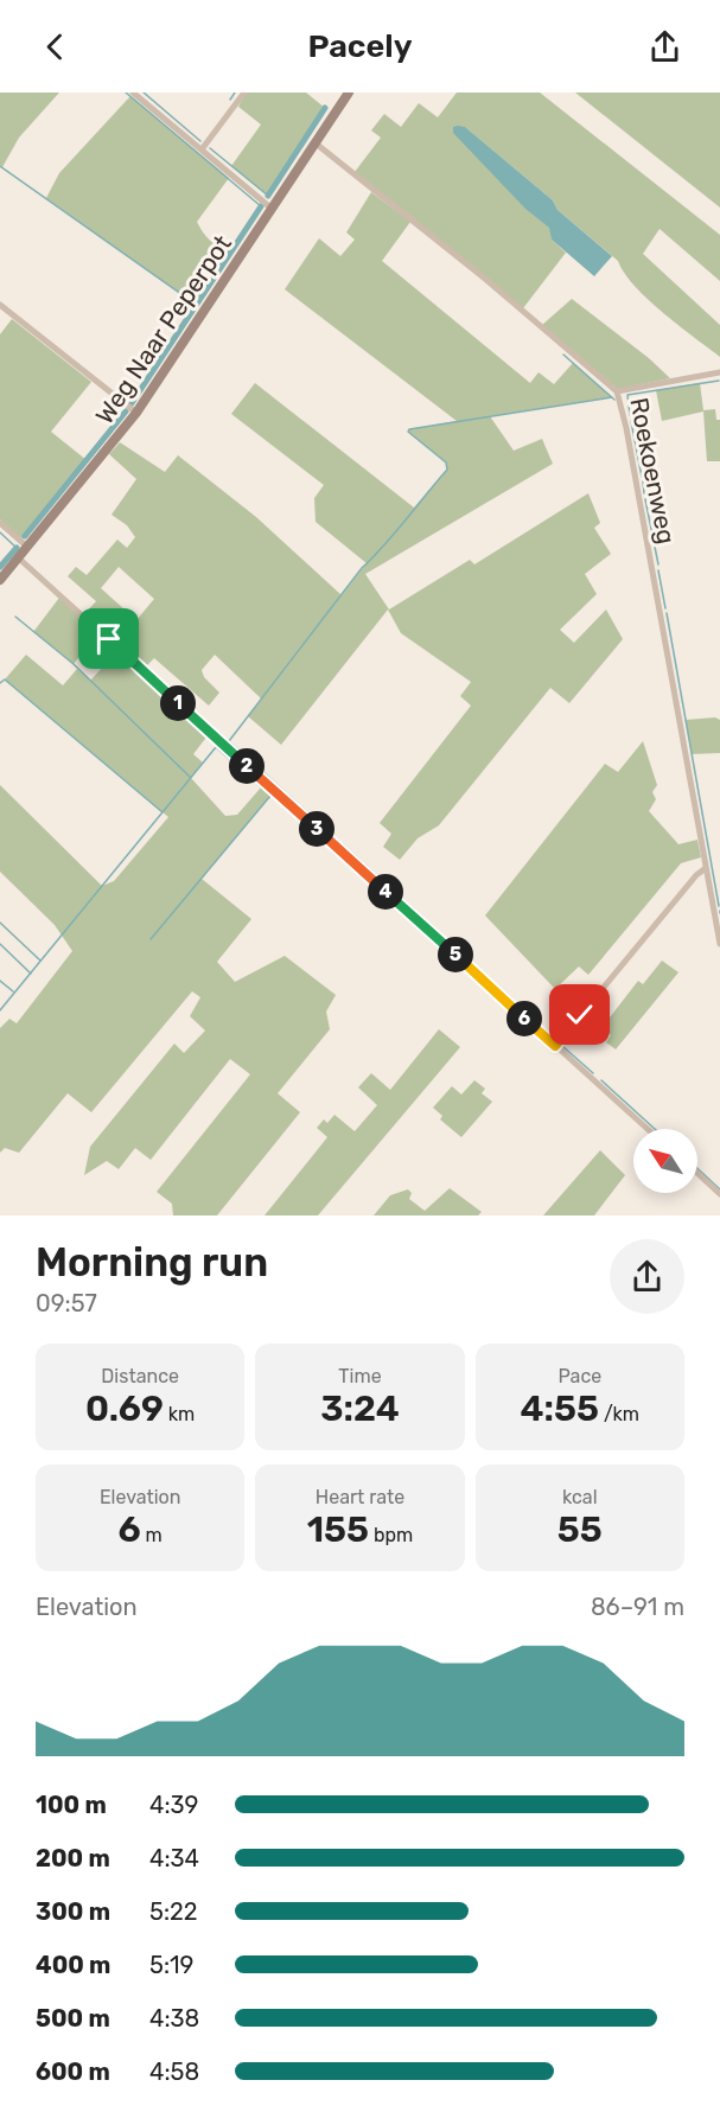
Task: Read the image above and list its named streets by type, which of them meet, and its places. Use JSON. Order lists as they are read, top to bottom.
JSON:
{
  "streets": {
    "street": ["Weg Naar Peperpot", "Roekoenweg"]
  },
  "crossings": [
    ["Weg Naar Peperpot", "Roekoenweg"]
  ],
  "north": "top left",
  "page": {
    "header": "Pacely",
    "pins": [
      "1",
      "2",
      "3",
      "4",
      "5",
      "6"
    ],
    "heading": ["Morning run", "09:57"],
    "stats": [
      ["Distance", "0.69 km"],
      ["Time", "3:24"],
      ["Pace", "4:55 /km"],
      ["Elevation", "6 m"],
      ["Heart rate", "155 bpm"],
      ["kcal", "55"]
    ],
    "chart": ["Elevation", "86–91 m"],
    "list": [
      {
        "name": "100 m",
        "note": "4:39"
      },
      {
        "name": "200 m",
        "note": "4:34"
      },
      {
        "name": "300 m",
        "note": "5:22"
      },
      {
        "name": "400 m",
        "note": "5:19"
      },
      {
        "name": "500 m",
        "note": "4:38"
      },
      {
        "name": "600 m",
        "note": "4:58"
      }
    ]
  }
}
